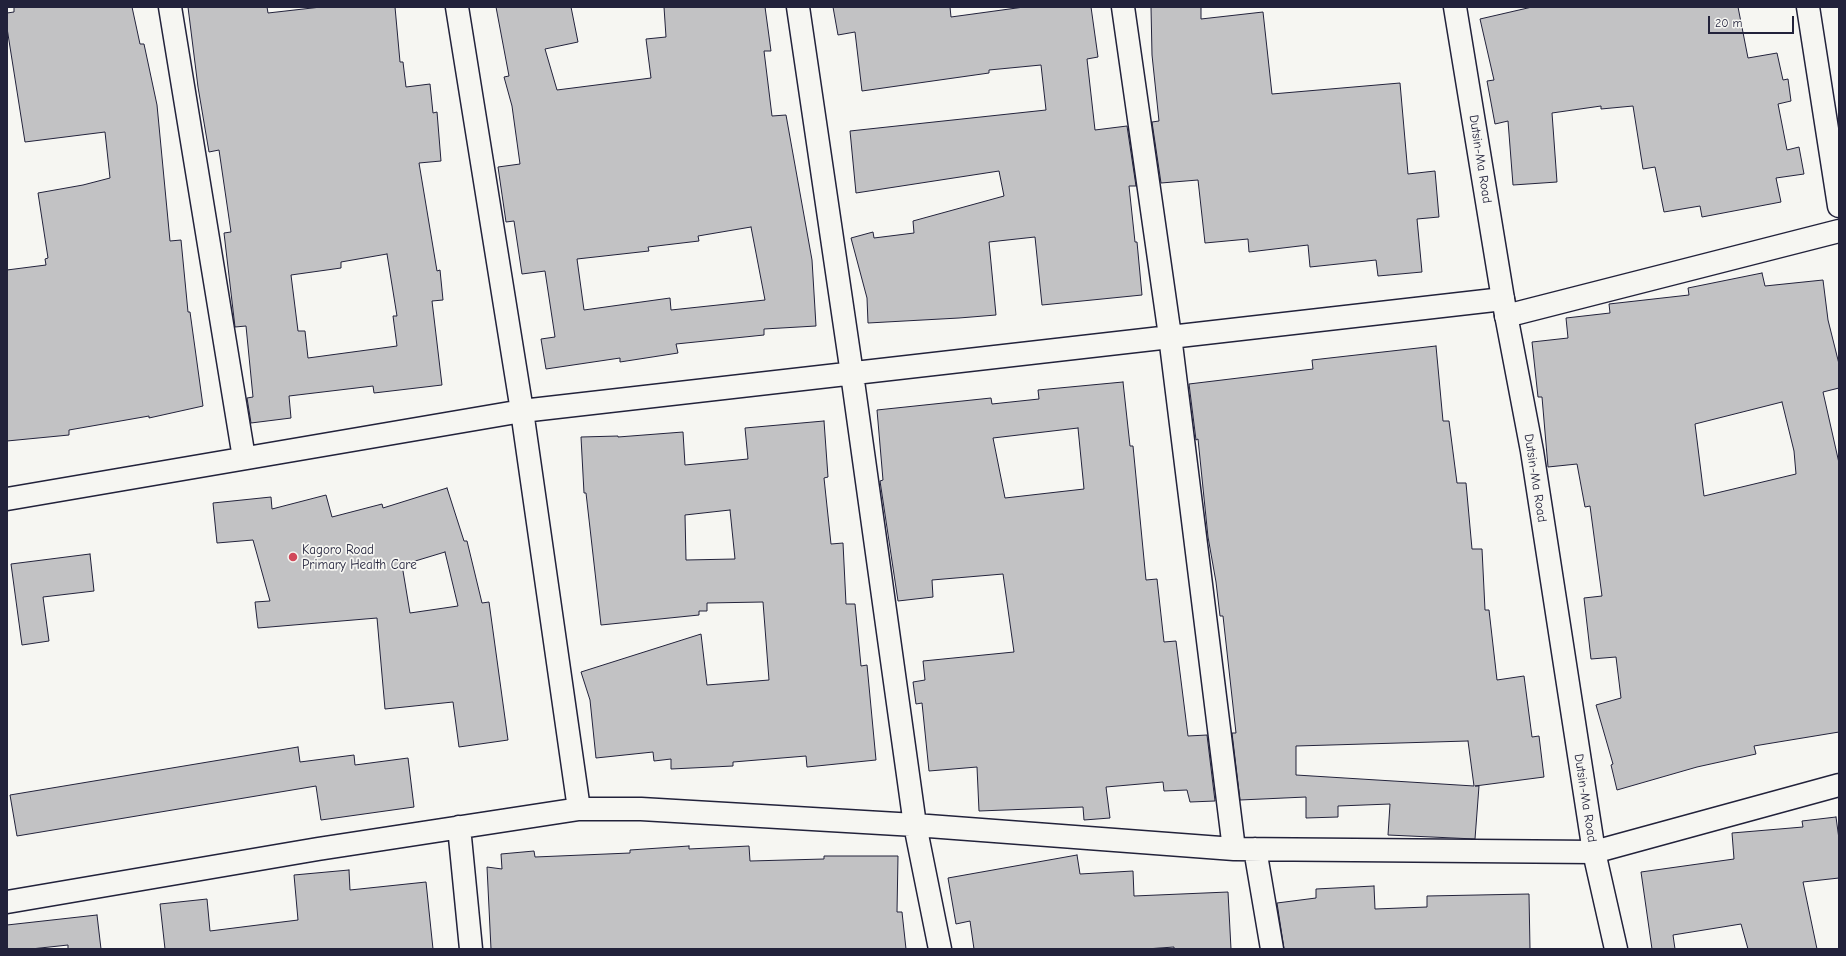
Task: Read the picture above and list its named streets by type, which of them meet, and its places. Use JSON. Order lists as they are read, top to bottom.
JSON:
{
  "streets": {
    "street": ["Dutsin-Ma Road"]
  },
  "places": ["Kagoro Road Primary Health Care"],
  "scale_bar": "20 m"
}
